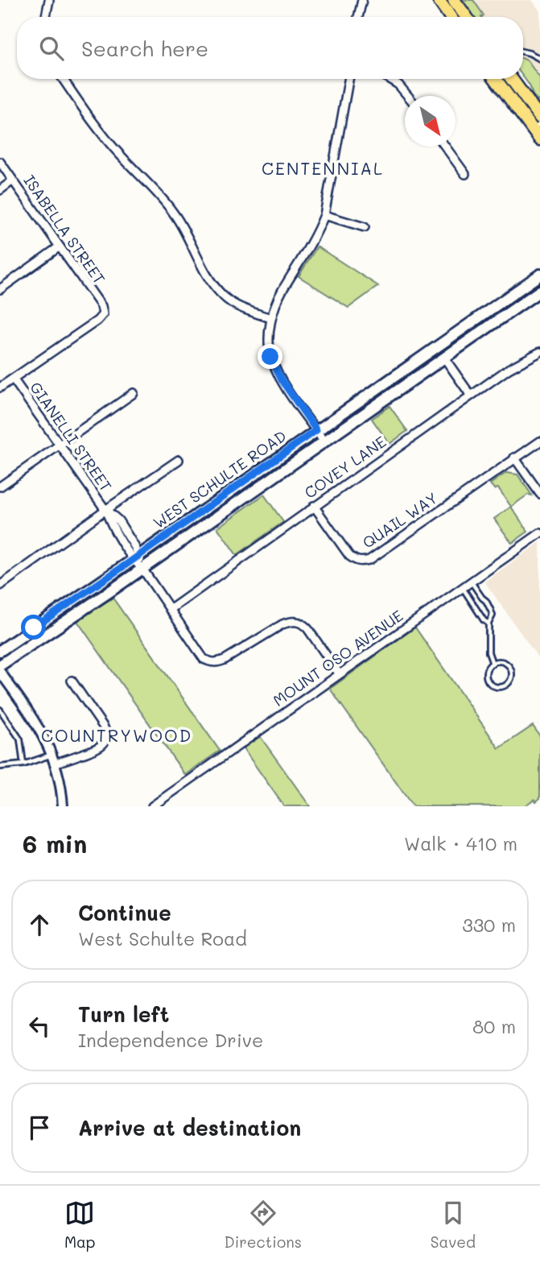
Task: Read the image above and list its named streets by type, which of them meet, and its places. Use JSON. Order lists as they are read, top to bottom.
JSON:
{
  "streets": {
    "main road": ["WEST SCHULTE ROAD"],
    "street": [
      "ISABELLA STREET",
      "GIANELLI STREET",
      "COVEY LANE",
      "QUAIL WAY",
      "MOUNT OSO AVENUE"
    ]
  },
  "crossings": [
    ["ISABELLA STREET", "GIANELLI STREET"],
    ["GIANELLI STREET", "COVEY LANE"],
    ["GIANELLI STREET", "WEST SCHULTE ROAD"],
    ["GIANELLI STREET", "MOUNT OSO AVENUE"],
    ["COVEY LANE", "QUAIL WAY"]
  ],
  "districts": ["CENTENNIAL", "COUNTRYWOOD"],
  "north": "bottom right",
  "page": {
    "search": "Search here",
    "heading": ["6 min", "Walk · 410 m"],
    "list": [
      ["Continue", "West Schulte Road", "330 m"],
      ["Turn left", "Independence Drive", "80 m"],
      "Arrive at destination"
    ],
    "nav": ["Map", "Directions", "Saved"]
  }
}
